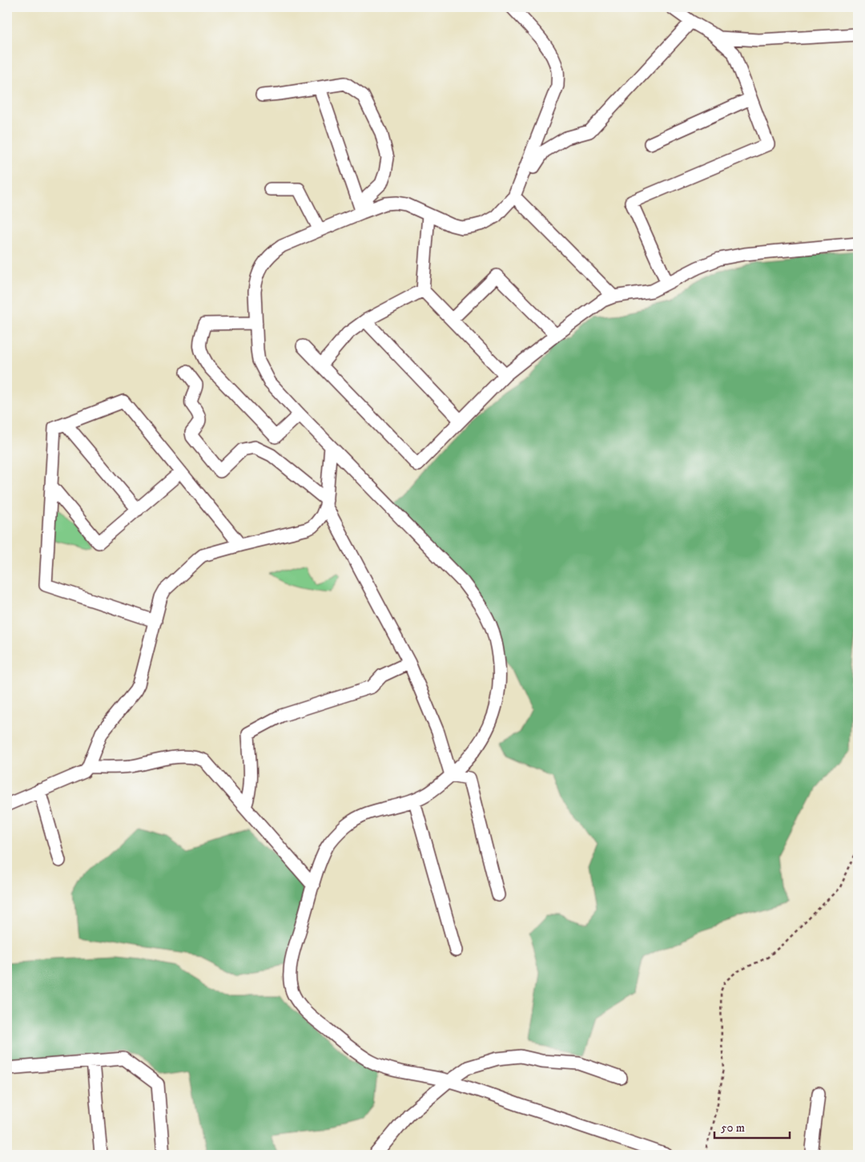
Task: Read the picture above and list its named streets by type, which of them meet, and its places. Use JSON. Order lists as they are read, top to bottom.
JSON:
{
  "scale_bar": "50 m"
}
